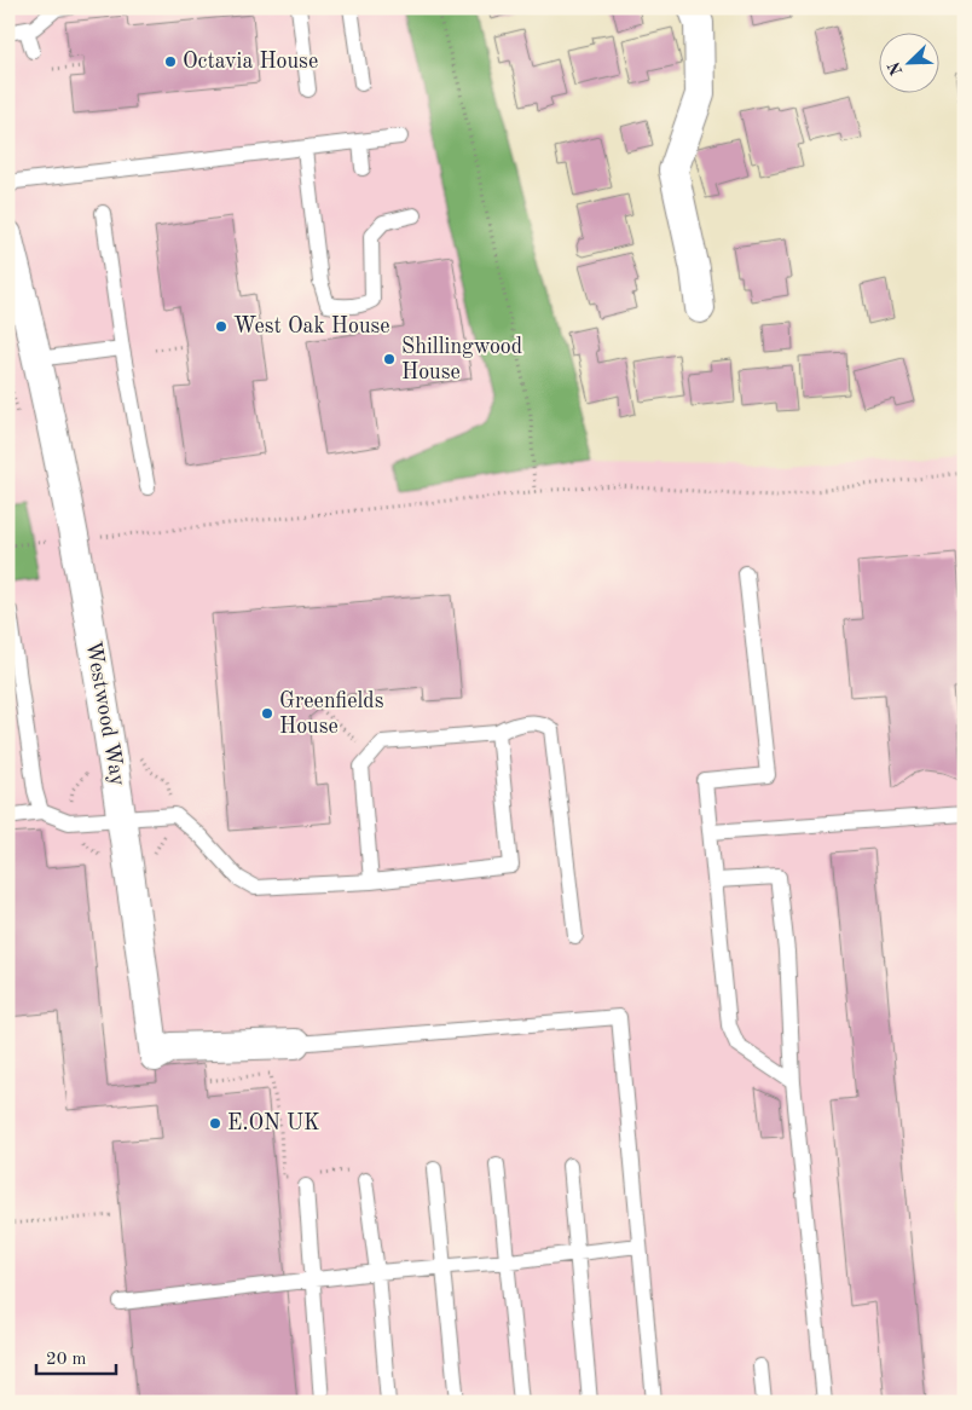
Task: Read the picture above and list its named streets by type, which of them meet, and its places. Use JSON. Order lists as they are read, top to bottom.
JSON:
{
  "streets": {
    "street": ["Westwood Way"]
  },
  "places": [
    "Octavia House",
    "West Oak House",
    "Shillingwood House",
    "Greenfields House",
    "E.ON UK"
  ],
  "scale_bar": "20 m",
  "north": "bottom left"
}
